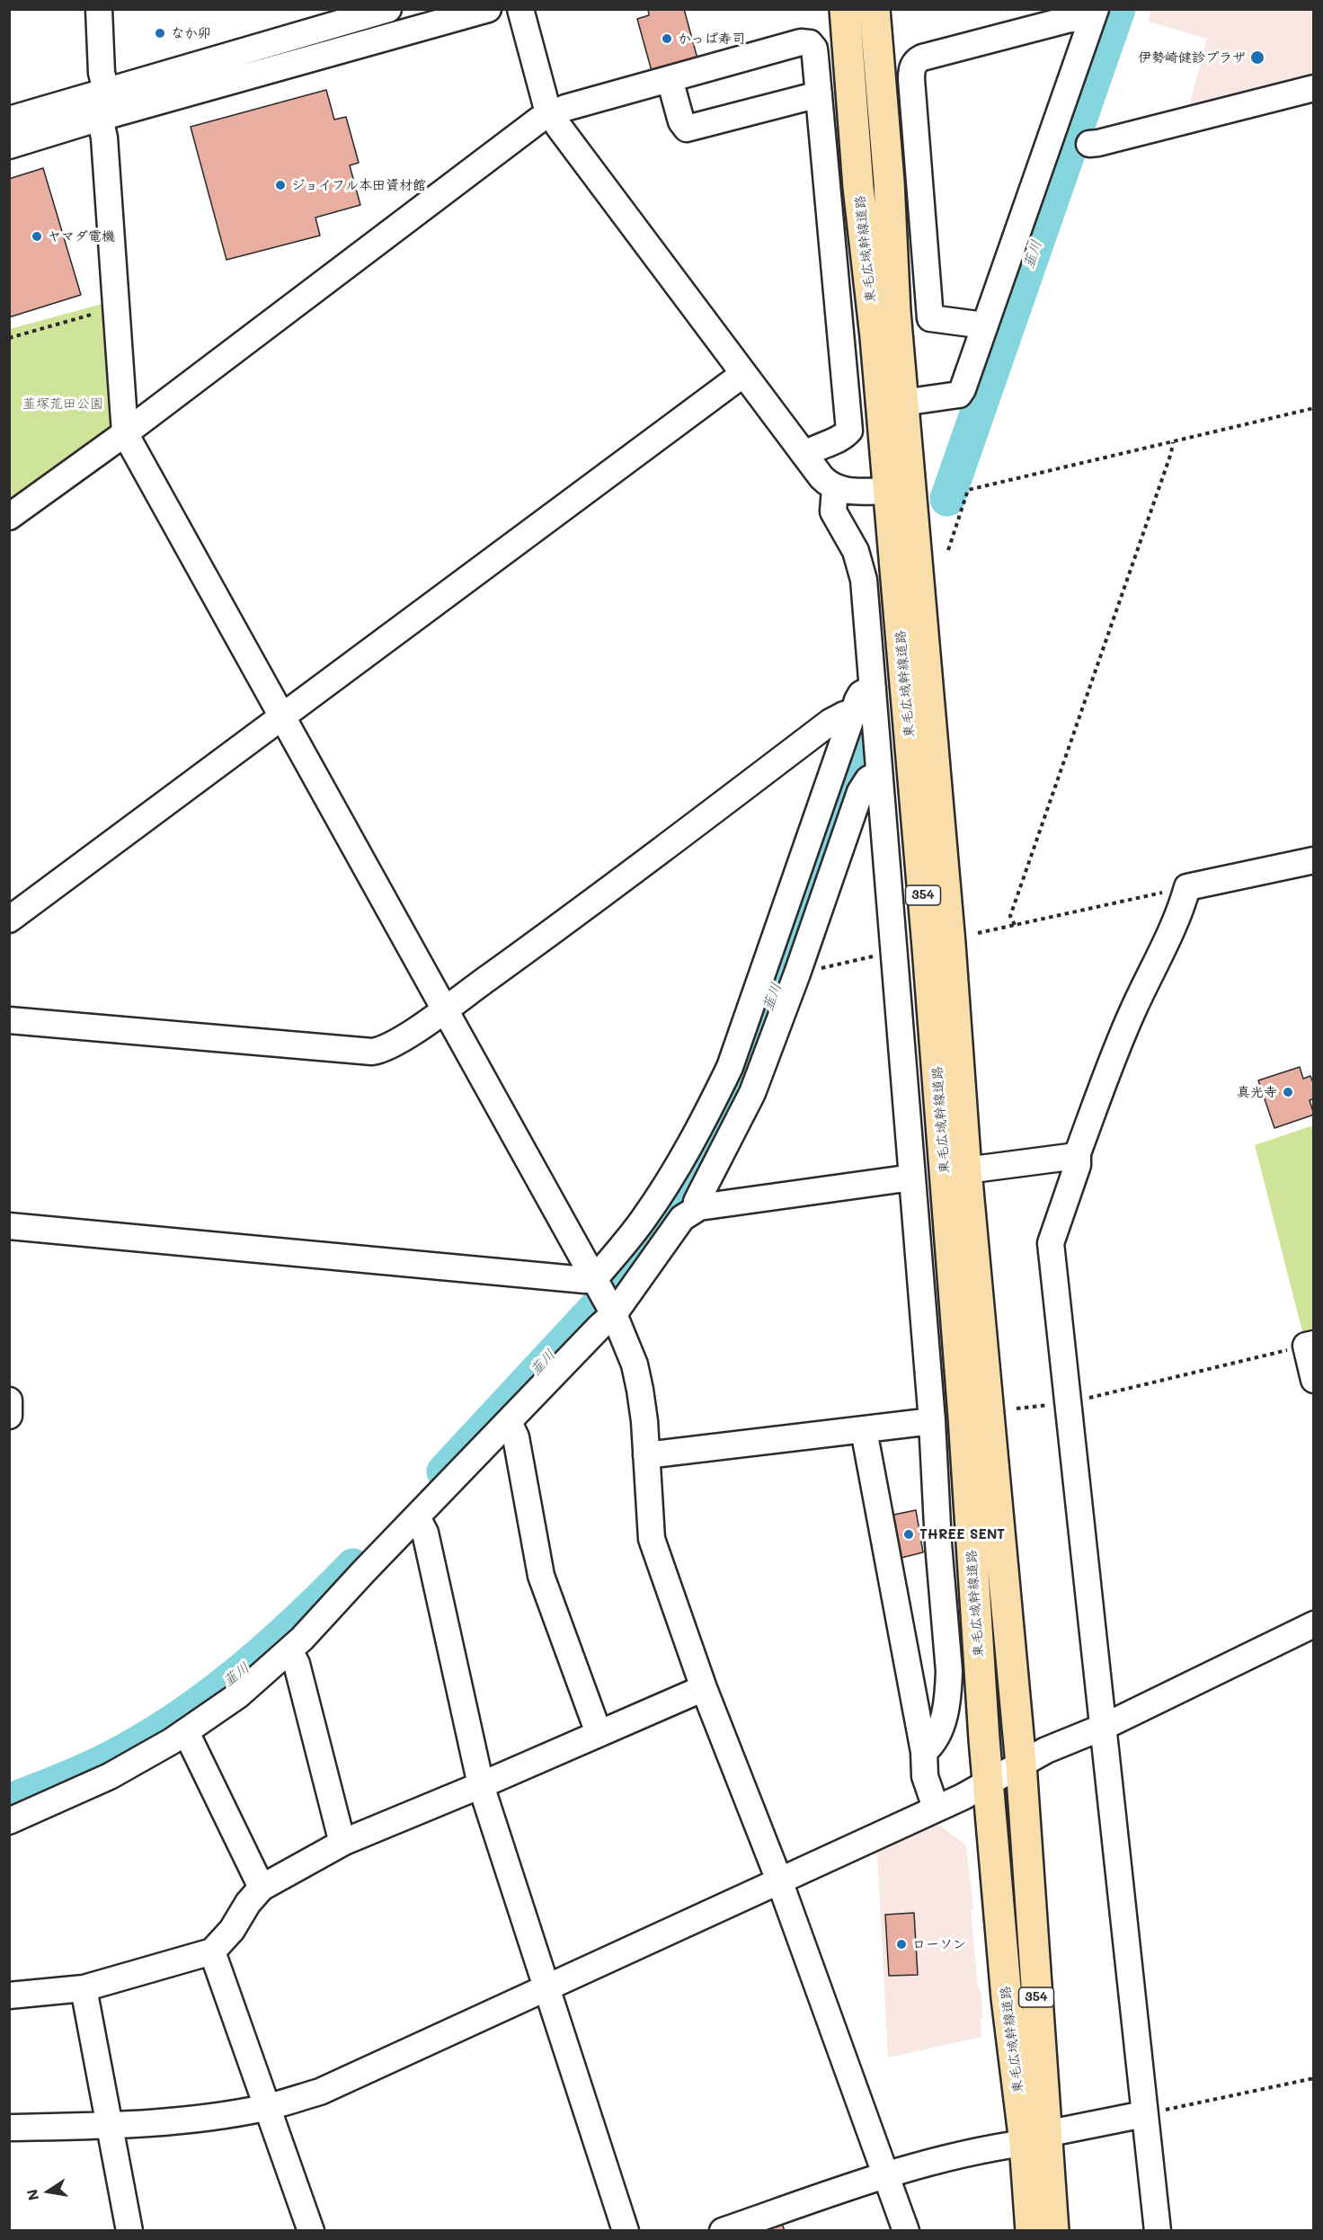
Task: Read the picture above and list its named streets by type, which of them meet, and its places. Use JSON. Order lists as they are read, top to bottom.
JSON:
{
  "streets": {
    "highway": ["東毛広域幹線道路", "354"]
  },
  "water": ["韮川"],
  "parks": ["韮塚荒田公園"],
  "places": [
    "なか卯",
    "かっぱ寿司",
    "伊勢崎健診プラザ",
    "ジョイフル本田資材館",
    "ヤマダ電機",
    "真光寺",
    "THREE SENT",
    "ローソン"
  ],
  "north": "left"
}
